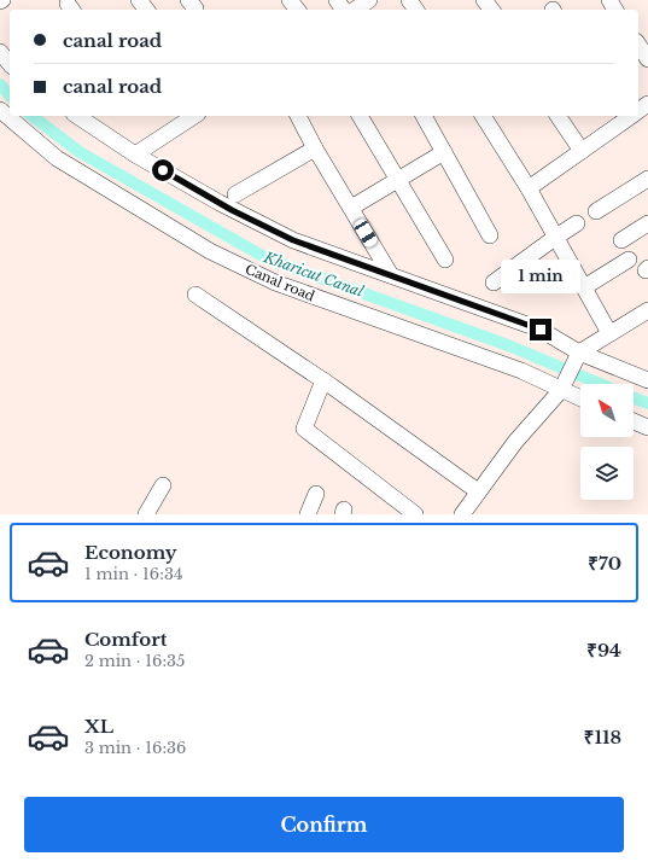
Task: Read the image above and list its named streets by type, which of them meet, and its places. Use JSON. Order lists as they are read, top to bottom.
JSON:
{
  "streets": {
    "street": ["Canal road"]
  },
  "water": ["Kharicut Canal"],
  "north": "top left",
  "page": {
    "banner": ["canal road", "canal road"],
    "bubble": "1 min",
    "list": [
      {
        "name": "Economy",
        "note": "1 min · 16:34",
        "value": "₹70"
      },
      {
        "name": "Comfort",
        "note": "2 min · 16:35",
        "value": "₹94"
      },
      {
        "name": "XL",
        "note": "3 min · 16:36",
        "value": "₹118"
      }
    ],
    "buttons": "Confirm"
  }
}
